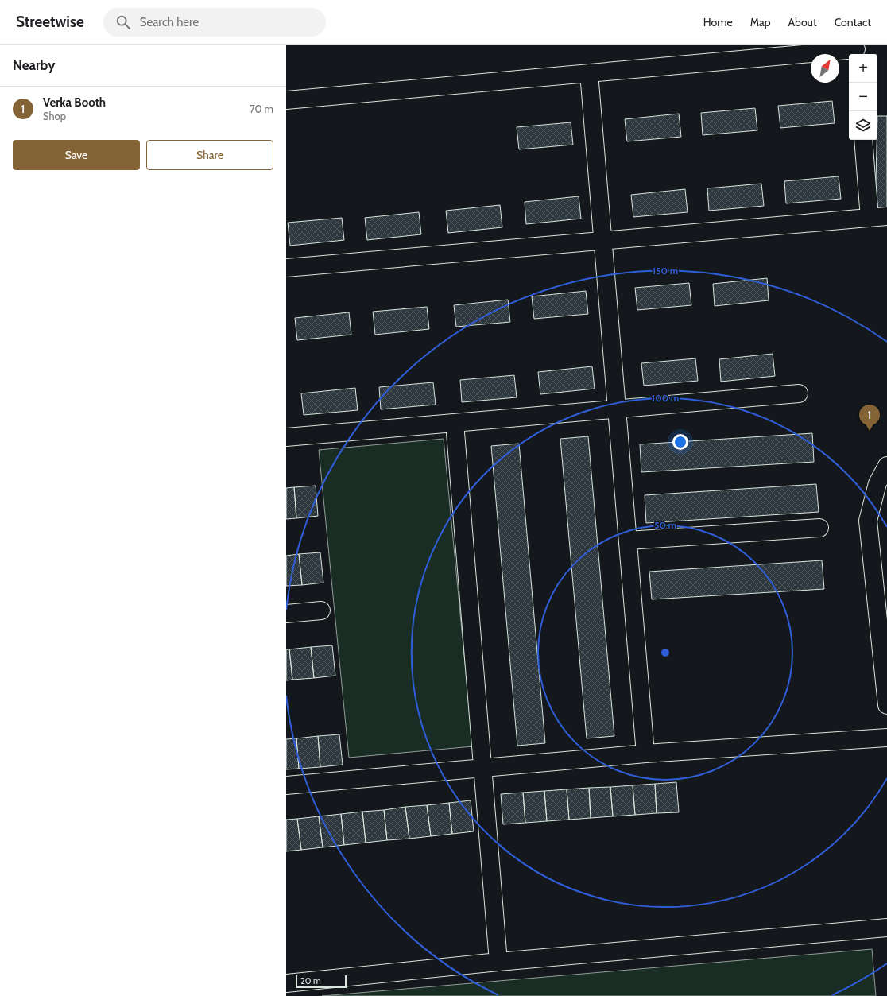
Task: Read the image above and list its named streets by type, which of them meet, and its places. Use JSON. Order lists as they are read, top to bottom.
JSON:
{
  "scale_bar": "20 m",
  "north": "top right",
  "page": {
    "header": "Streetwise",
    "search": "Search here",
    "nav": [
      "Home",
      "Map",
      "About",
      "Contact"
    ],
    "heading": "Nearby",
    "map_buttons": ["+", "−"],
    "list": [
      {
        "mark": "1",
        "name": "Verka Booth",
        "note": "Shop",
        "value": "70 m"
      }
    ],
    "buttons": ["Save", "Share"],
    "pins": "1",
    "scale": "20 m"
  },
  "rings": ["150 m", "100 m", "50 m"]
}
